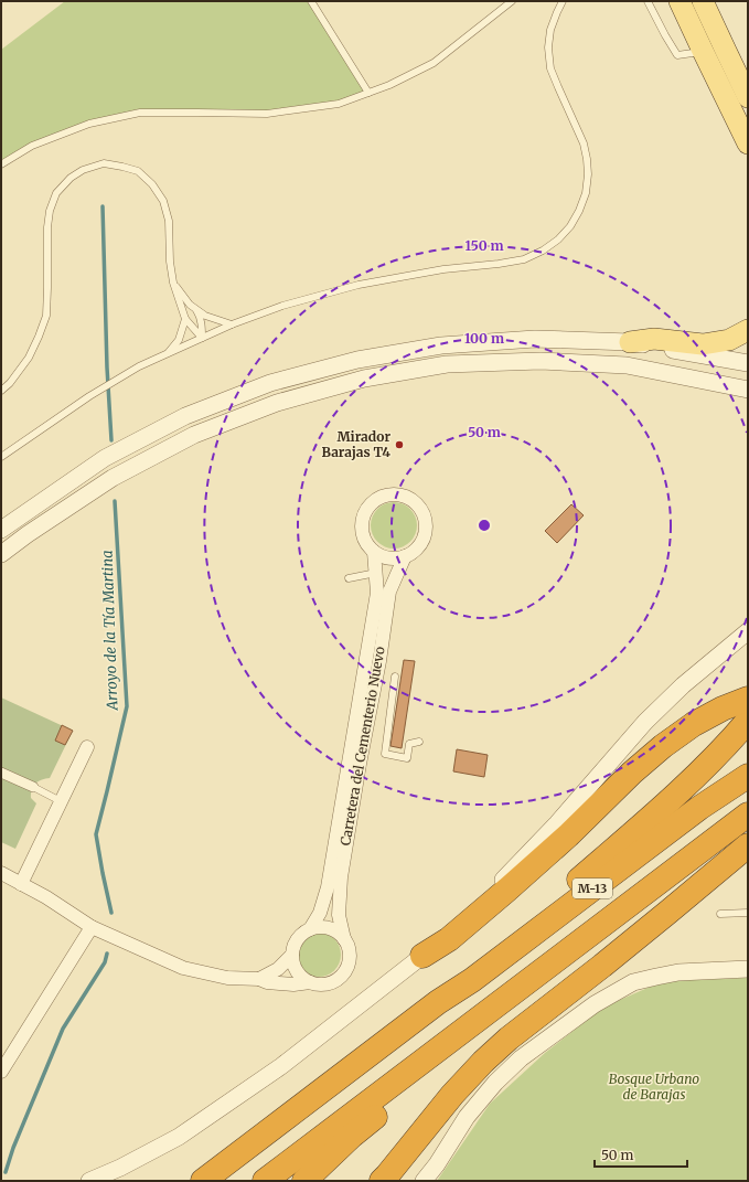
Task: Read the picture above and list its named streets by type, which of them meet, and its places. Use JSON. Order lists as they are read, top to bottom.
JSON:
{
  "streets": {
    "highway": ["M-13"],
    "street": ["Carretera del Cementerio Nuevo"]
  },
  "water": ["Arroyo de la Tía Martina"],
  "parks": ["Bosque Urbano de Barajas"],
  "places": ["Mirador Barajas T4"],
  "scale_bar": "50 m",
  "rings": ["150 m", "100 m", "50 m"]
}
